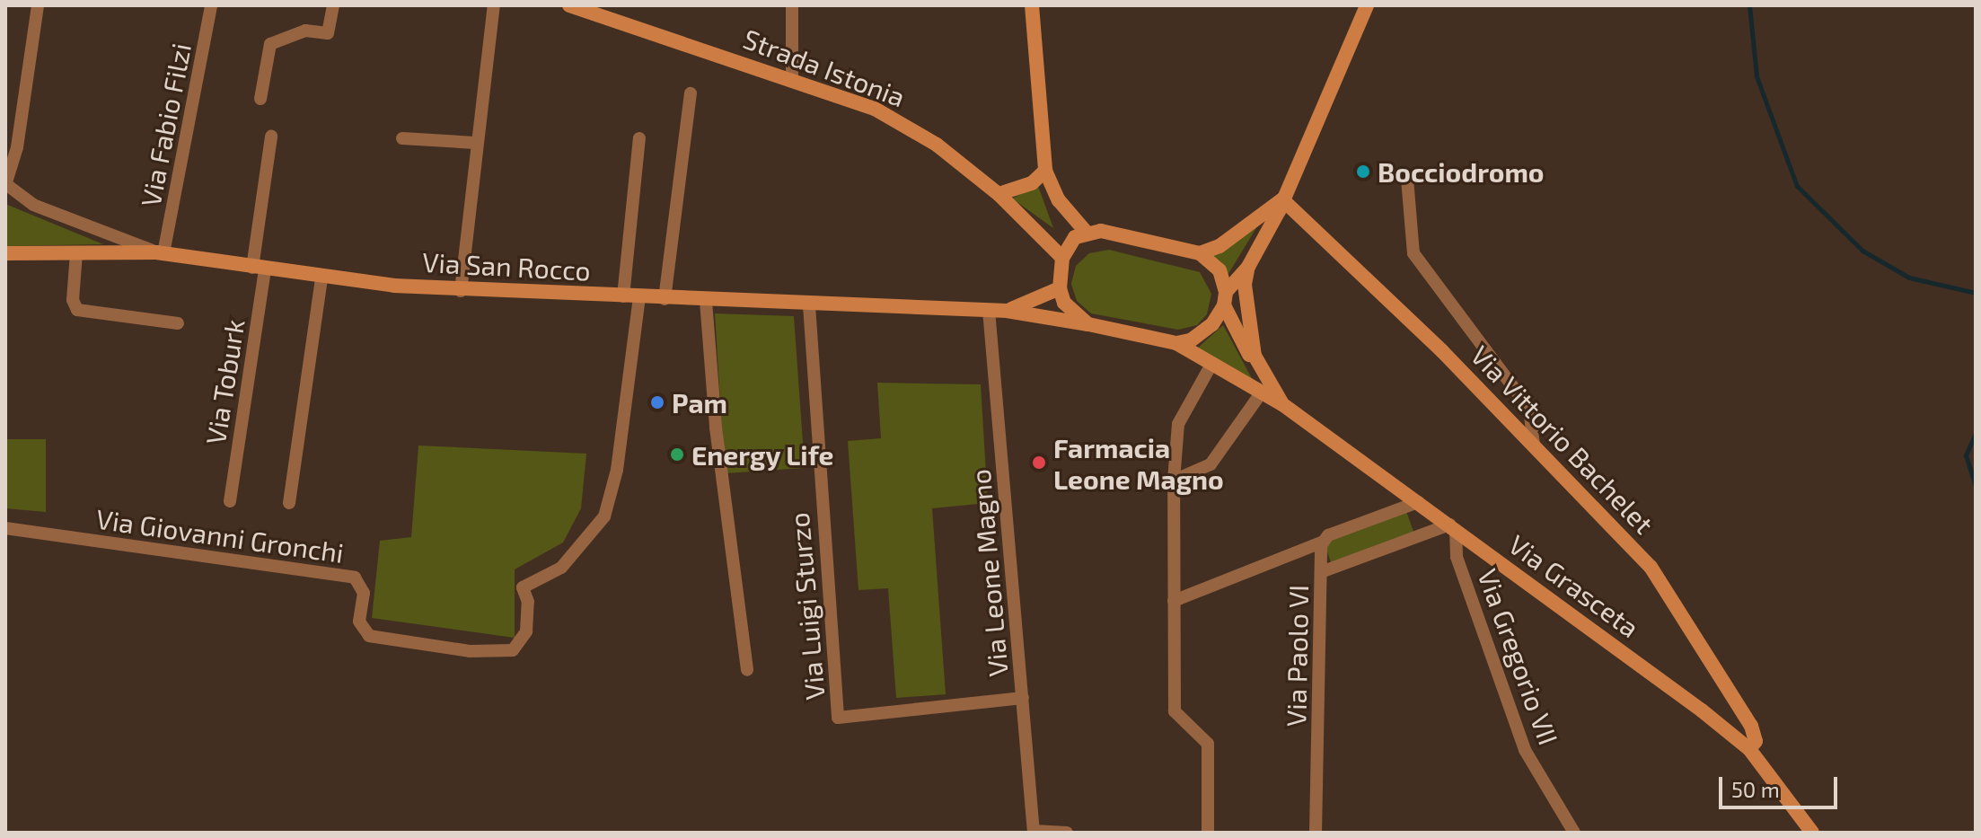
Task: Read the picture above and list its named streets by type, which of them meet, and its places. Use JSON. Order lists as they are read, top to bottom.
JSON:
{
  "streets": {
    "street": [
      "Strada Istonia",
      "Via Fabio Filzi",
      "Via San Rocco",
      "Via Toburk",
      "Via Vittorio Bachelet",
      "Via Giovanni Gronchi",
      "Via Leone Magno",
      "Via Grasceta",
      "Via Luigi Sturzo",
      "Via Paolo VI",
      "Via Gregorio VII"
    ]
  },
  "crossings": [
    ["Strada Istonia", "Via San Rocco"],
    ["Via Fabio Filzi", "Via San Rocco"],
    ["Via San Rocco", "Via Toburk"],
    ["Via San Rocco", "Via Giovanni Gronchi"],
    ["Via San Rocco", "Via Leone Magno"],
    ["Via San Rocco", "Via Luigi Sturzo"],
    ["Via Vittorio Bachelet", "Via Grasceta"],
    ["Via Leone Magno", "Via Luigi Sturzo"],
    ["Via Grasceta", "Via Paolo VI"],
    ["Via Grasceta", "Via Gregorio VII"],
    ["Via Paolo VI", "Via Gregorio VII"]
  ],
  "places": [
    "Bocciodromo",
    "Pam",
    "Energy Life",
    "Farmacia Leone Magno"
  ],
  "scale_bar": "50 m"
}
